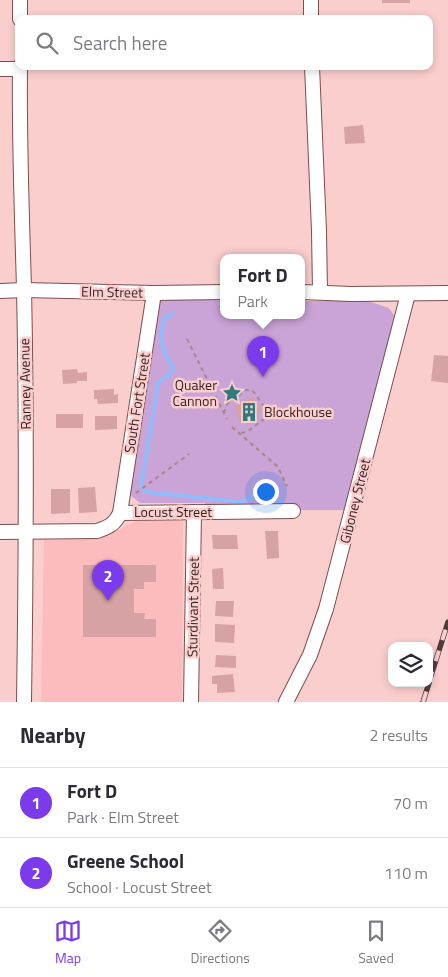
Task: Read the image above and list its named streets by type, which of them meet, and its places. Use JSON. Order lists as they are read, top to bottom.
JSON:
{
  "streets": {
    "street": [
      "Elm Street",
      "Ranney Avenue",
      "South Fort Street",
      "Giboney Street",
      "Locust Street",
      "Sturdivant Street"
    ]
  },
  "crossings": [
    ["Elm Street", "Ranney Avenue"],
    ["Elm Street", "South Fort Street"],
    ["Ranney Avenue", "Locust Street"],
    ["South Fort Street", "Locust Street"],
    ["Locust Street", "Sturdivant Street"]
  ],
  "places": {
    "place": ["Quaker Cannon"],
    "building": ["Blockhouse"]
  },
  "page": {
    "search": "Search here",
    "popup": ["Fort D", "Park"],
    "pins": ["1", "2"],
    "heading": ["Nearby", "2 results"],
    "list": [
      {
        "mark": "1",
        "name": "Fort D",
        "note": "Park · Elm Street",
        "value": "70 m"
      },
      {
        "mark": "2",
        "name": "Greene School",
        "note": "School · Locust Street",
        "value": "110 m"
      }
    ],
    "nav": ["Map", "Directions", "Saved"]
  }
}
